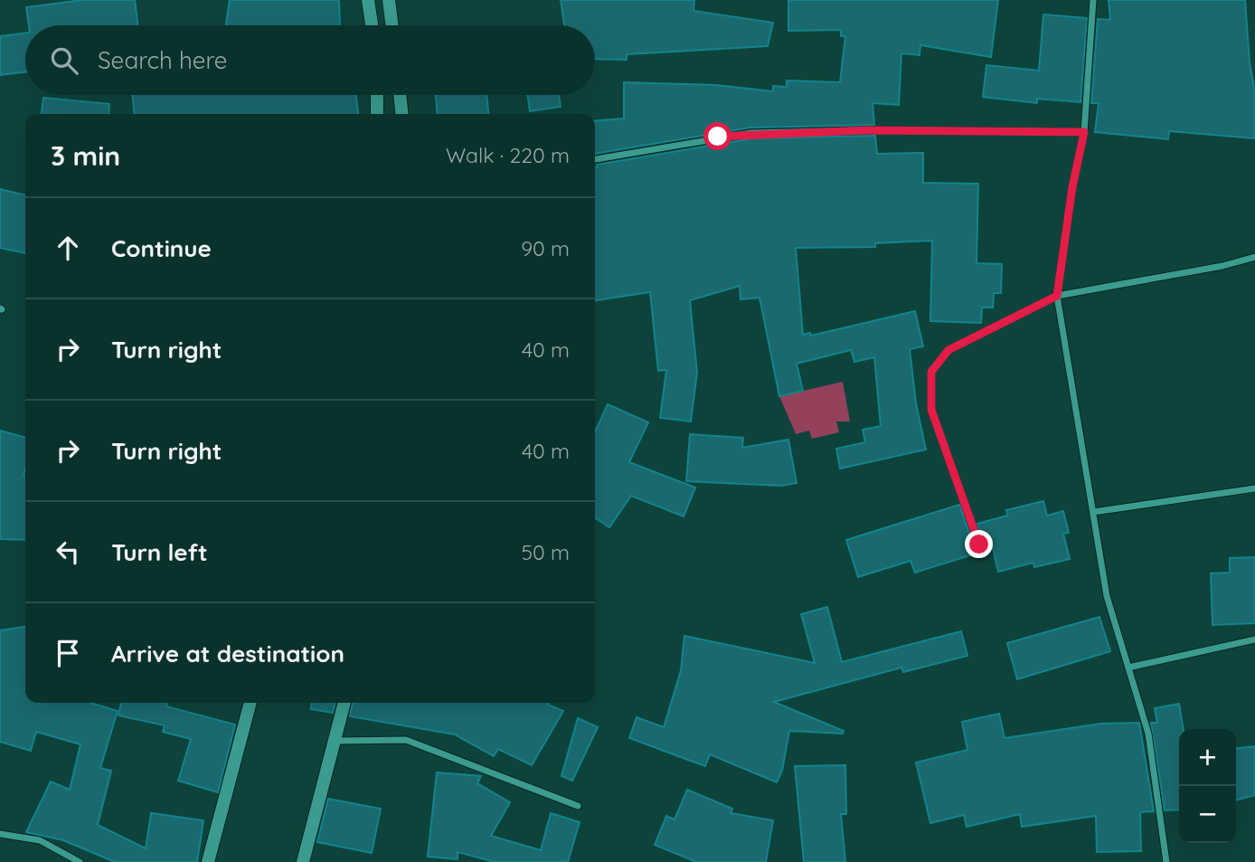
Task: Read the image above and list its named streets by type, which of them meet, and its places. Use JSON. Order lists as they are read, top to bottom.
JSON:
{
  "page": {
    "search": "Search here",
    "heading": ["3 min", "Walk · 220 m"],
    "list": [
      ["Continue", "90 m"],
      ["Turn right", "40 m"],
      ["Turn right", "40 m"],
      ["Turn left", "50 m"],
      "Arrive at destination"
    ],
    "map_buttons": ["+", "−"]
  }
}
